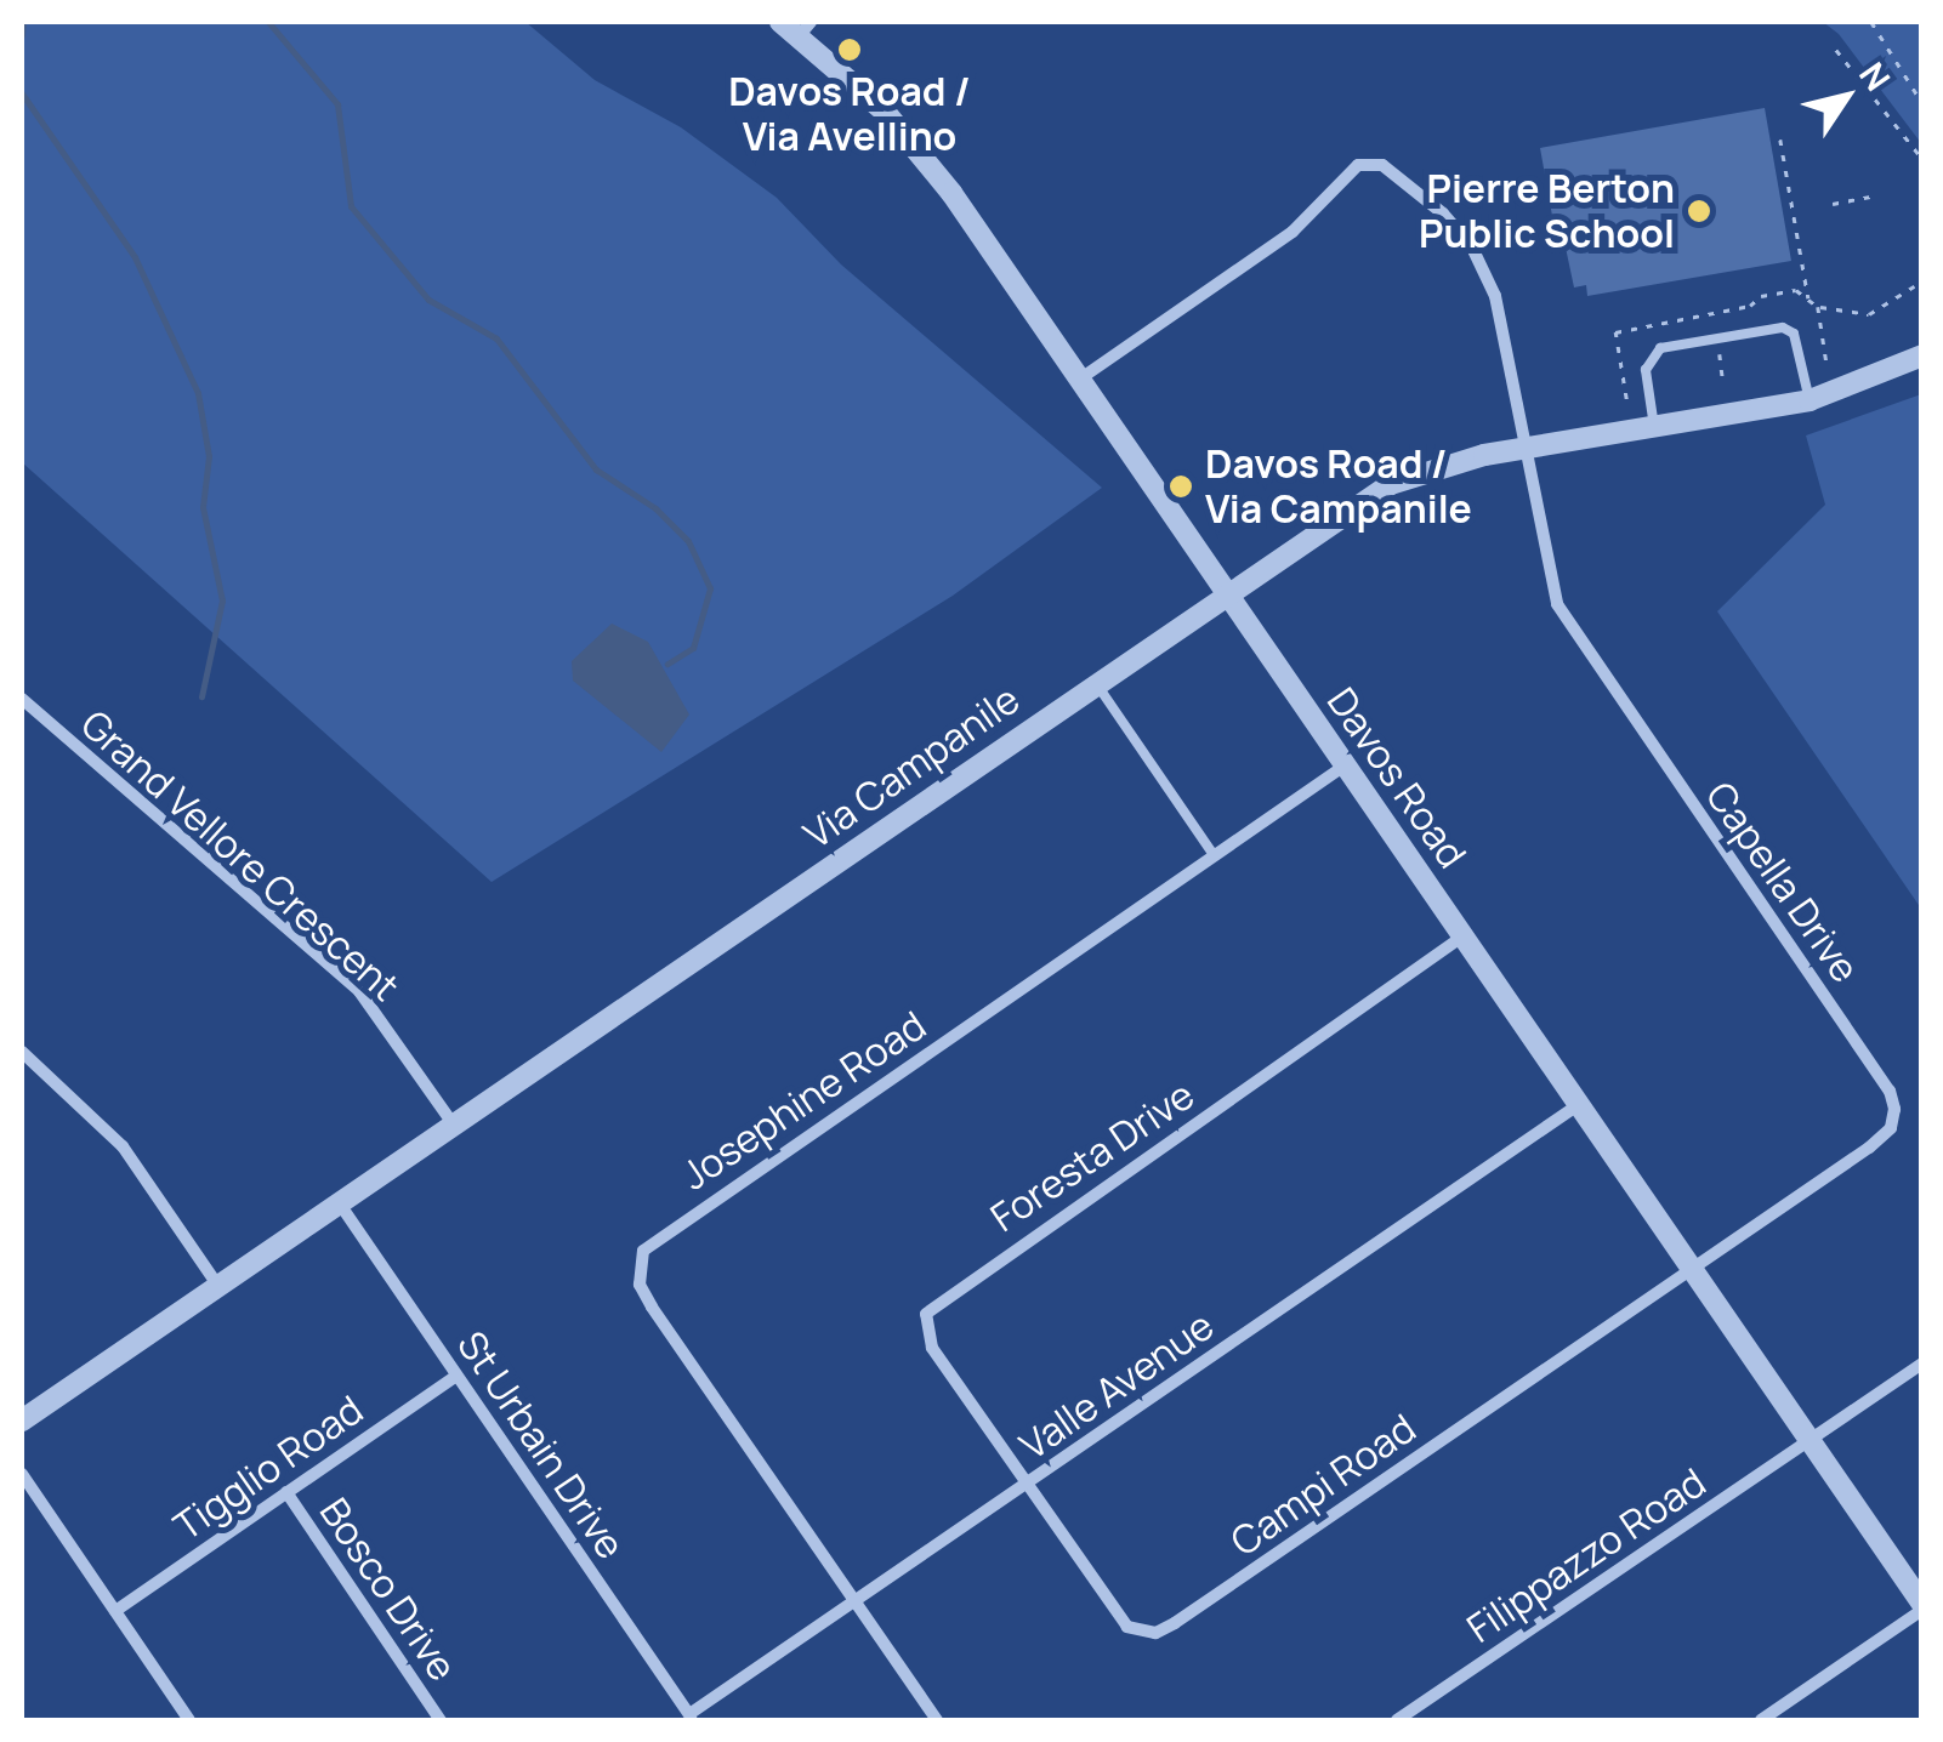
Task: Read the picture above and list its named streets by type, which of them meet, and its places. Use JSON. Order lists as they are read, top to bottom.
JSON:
{
  "streets": {
    "street": [
      "Via Campanile",
      "Davos Road",
      "Grand Vellore Crescent",
      "Capella Drive",
      "Josephine Road",
      "Foresta Drive",
      "Valle Avenue",
      "St Urbain Drive",
      "Tigglio Road",
      "Campi Road",
      "Filippazzo Road",
      "Bosco Drive"
    ]
  },
  "crossings": [
    ["Via Campanile", "Davos Road"],
    ["Via Campanile", "Grand Vellore Crescent"],
    ["Via Campanile", "Capella Drive"],
    ["Via Campanile", "St Urbain Drive"],
    ["Davos Road", "Capella Drive"],
    ["Davos Road", "Josephine Road"],
    ["Davos Road", "Foresta Drive"],
    ["Davos Road", "Valle Avenue"],
    ["Davos Road", "Campi Road"],
    ["Davos Road", "Filippazzo Road"],
    ["Capella Drive", "Campi Road"],
    ["Josephine Road", "Valle Avenue"],
    ["Foresta Drive", "Valle Avenue"],
    ["Foresta Drive", "Campi Road"],
    ["Valle Avenue", "St Urbain Drive"],
    ["Valle Avenue", "Campi Road"],
    ["St Urbain Drive", "Tigglio Road"],
    ["Tigglio Road", "Bosco Drive"]
  ],
  "places": ["Davos Road / Via Avellino", "Pierre Berton Public School", "Davos Road / Via Campanile"],
  "north": "top right"
}
